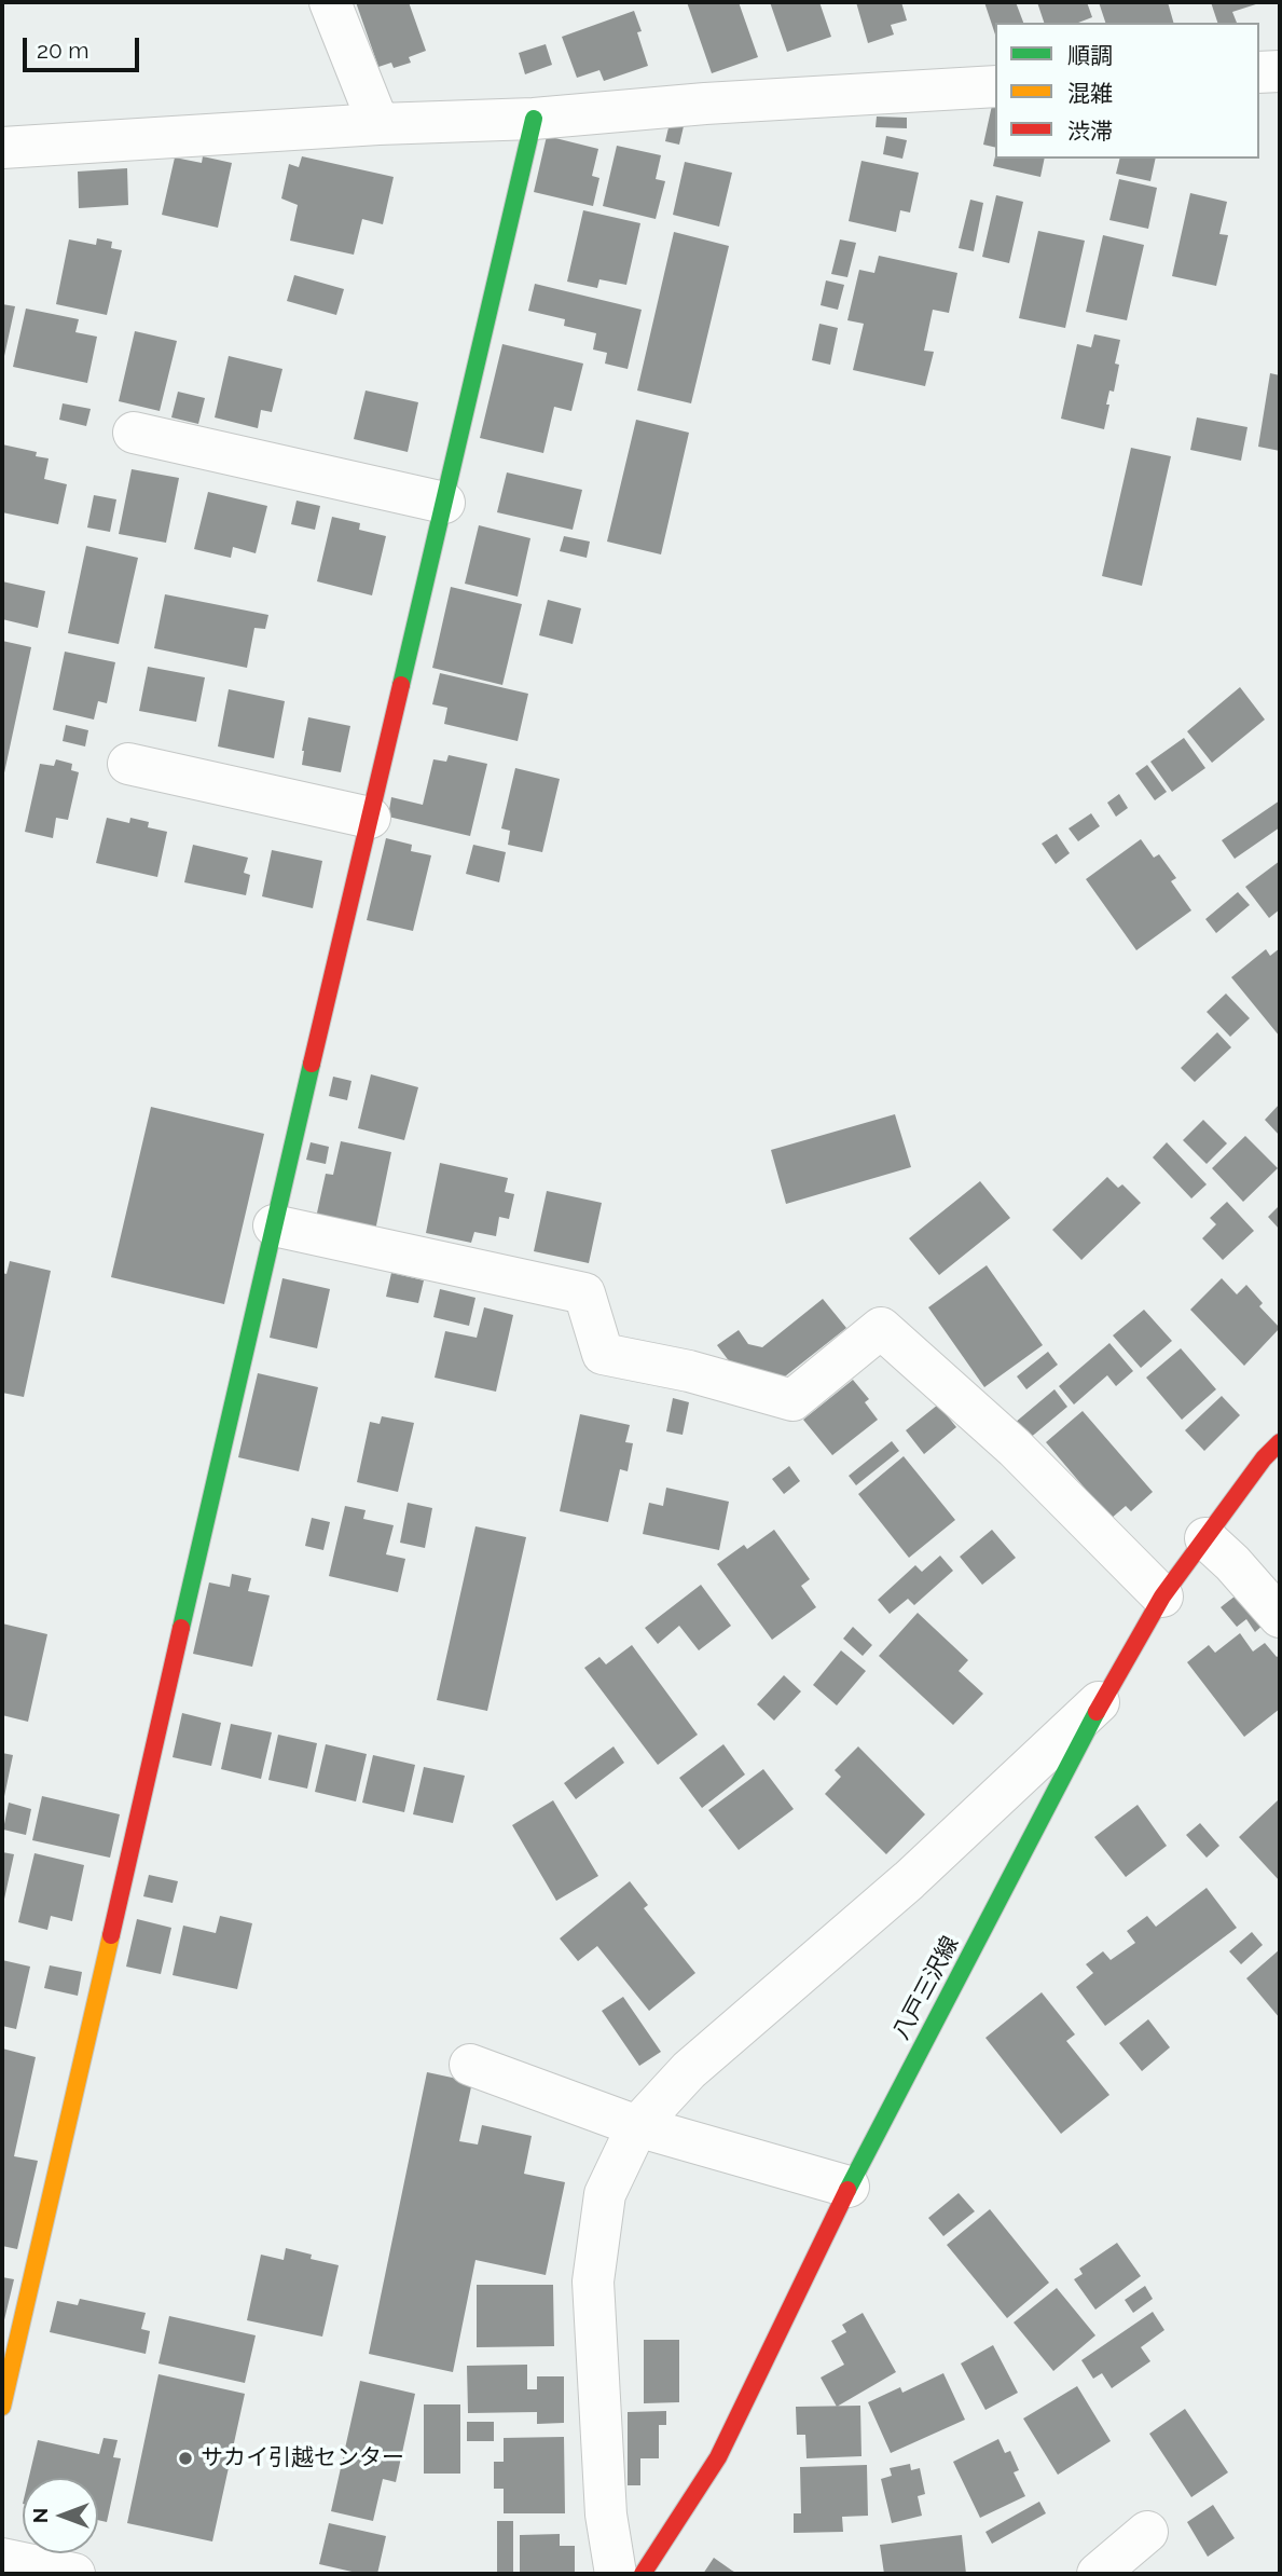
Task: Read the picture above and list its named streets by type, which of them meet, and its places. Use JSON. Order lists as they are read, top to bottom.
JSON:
{
  "streets": {
    "street": ["八戸三沢線"]
  },
  "places": ["サカイ引越センター"],
  "legend": ["順調", "混雑", "渋滞"],
  "scale_bar": "20 m",
  "north": "left"
}
